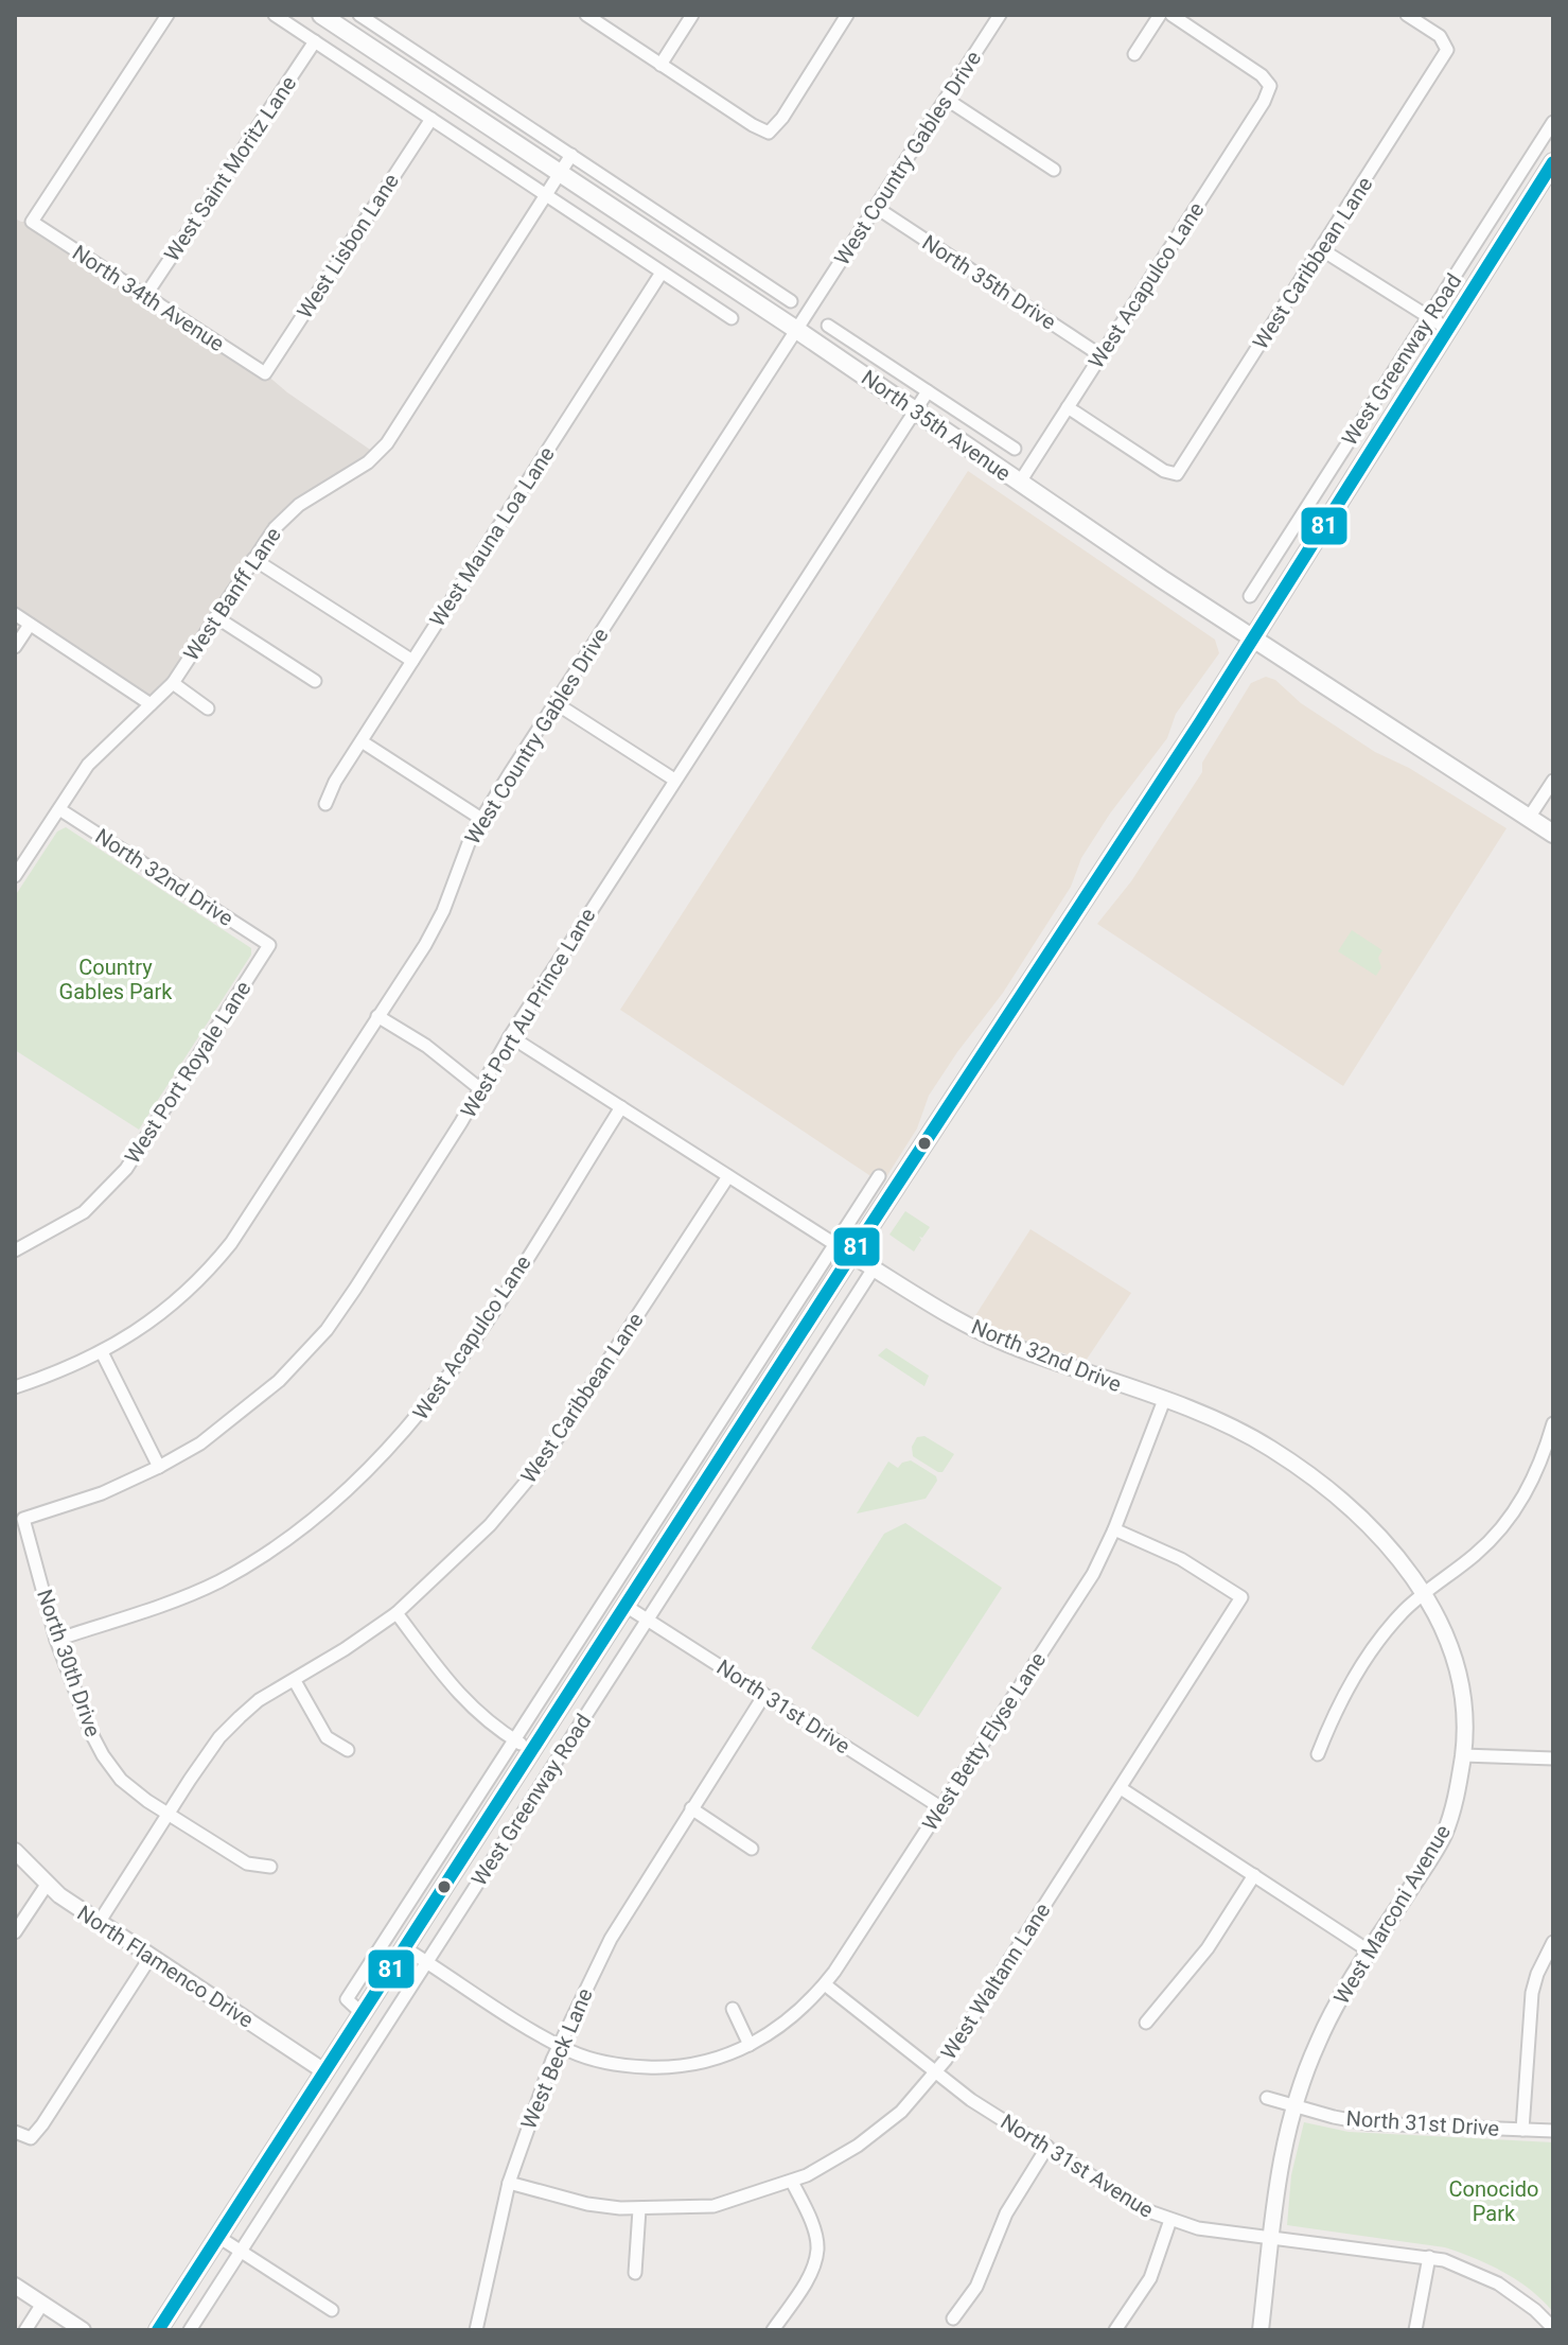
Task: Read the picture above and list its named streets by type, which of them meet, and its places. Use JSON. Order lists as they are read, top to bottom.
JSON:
{
  "streets": {
    "main road": ["West Greenway Road", "North 35th Avenue"],
    "street": [
      "West Country Gables Drive",
      "West Saint Moritz Lane",
      "West Lisbon Lane",
      "West Caribbean Lane",
      "North 35th Drive",
      "West Acapulco Lane",
      "North 34th Avenue",
      "West Mauna Loa Lane",
      "West Banff Lane",
      "North 32nd Drive",
      "West Port Au Prince Lane",
      "West Port Royale Lane",
      "North 30th Drive",
      "North 31st Drive",
      "West Betty Elyse Lane",
      "West Marconi Avenue",
      "North Flamenco Drive",
      "West Waltann Lane",
      "West Beck Lane",
      "North 31st Avenue"
    ]
  },
  "crossings": [
    ["West Country Gables Drive", "North 35th Drive"],
    ["West Country Gables Drive", "North 35th Avenue"],
    ["West Saint Moritz Lane", "North 34th Avenue"],
    ["West Lisbon Lane", "North 34th Avenue"],
    ["West Caribbean Lane", "West Acapulco Lane"],
    ["West Caribbean Lane", "North 32nd Drive"],
    ["West Caribbean Lane", "North 30th Drive"],
    ["West Caribbean Lane", "North Flamenco Drive"],
    ["North 35th Drive", "West Acapulco Lane"],
    ["West Acapulco Lane", "North 35th Avenue"],
    ["West Acapulco Lane", "North 32nd Drive"],
    ["West Acapulco Lane", "North 30th Drive"],
    ["West Greenway Road", "North 35th Avenue"],
    ["West Greenway Road", "North 32nd Drive"],
    ["West Greenway Road", "North 31st Drive"],
    ["West Greenway Road", "North Flamenco Drive"],
    ["North 35th Avenue", "West Banff Lane"],
    ["North 35th Avenue", "West Port Au Prince Lane"],
    ["West Banff Lane", "North 32nd Drive"],
    ["North 32nd Drive", "West Port Au Prince Lane"],
    ["North 32nd Drive", "West Port Royale Lane"],
    ["North 32nd Drive", "West Betty Elyse Lane"],
    ["North 32nd Drive", "West Marconi Avenue"],
    ["West Port Au Prince Lane", "North 30th Drive"],
    ["North 31st Drive", "West Betty Elyse Lane"],
    ["North 31st Drive", "West Marconi Avenue"],
    ["North 31st Drive", "West Beck Lane"],
    ["West Betty Elyse Lane", "West Waltann Lane"],
    ["West Betty Elyse Lane", "West Beck Lane"],
    ["West Betty Elyse Lane", "North 31st Avenue"],
    ["West Marconi Avenue", "North 31st Avenue"],
    ["West Waltann Lane", "North 31st Avenue"]
  ],
  "parks": ["Country Gables Park", "Conocido Park"],
  "lines": ["transit line 81"]
}
